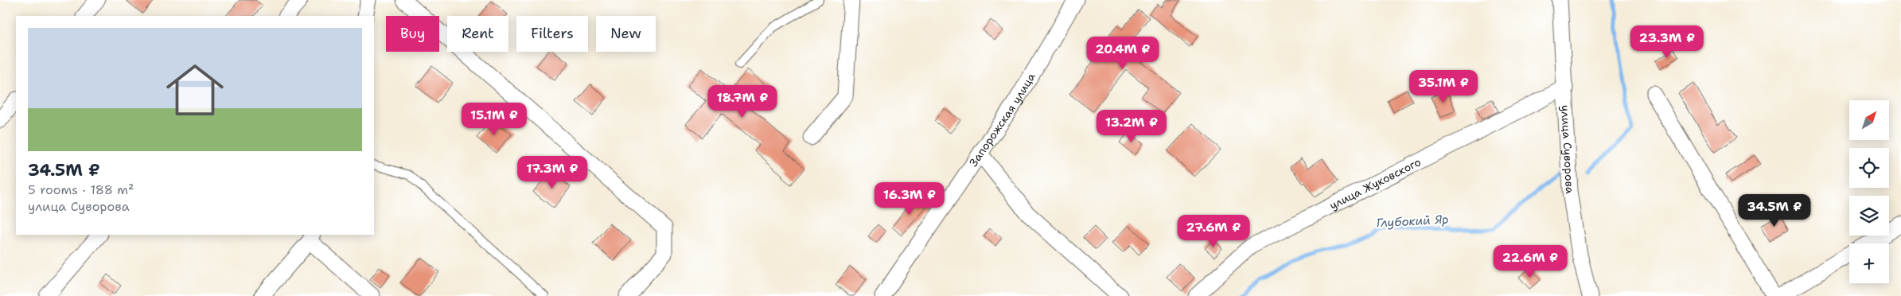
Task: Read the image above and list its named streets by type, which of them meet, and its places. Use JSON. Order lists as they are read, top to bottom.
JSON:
{
  "streets": {
    "street": ["Запорожская улица", "улица Суворова", "улица Жуковского"]
  },
  "crossings": [
    ["улица Суворова", "улица Жуковского"]
  ],
  "water": ["Глубокий Яр"],
  "north": "top right",
  "page": {
    "chip": [
      "Buy",
      "Rent",
      "Filters",
      "New"
    ],
    "list": [
      {
        "name": "34.5M ₽",
        "note": "5 rooms · 188 m² · улица Суворова"
      }
    ],
    "price": [
      "23.3M ₽",
      "20.4M ₽",
      "35.1M ₽",
      "18.7M ₽",
      "15.1M ₽",
      "13.2M ₽",
      "17.3M ₽",
      "16.3M ₽",
      "34.5M ₽",
      "27.6M ₽",
      "22.6M ₽"
    ],
    "map_buttons": "+"
  }
}
